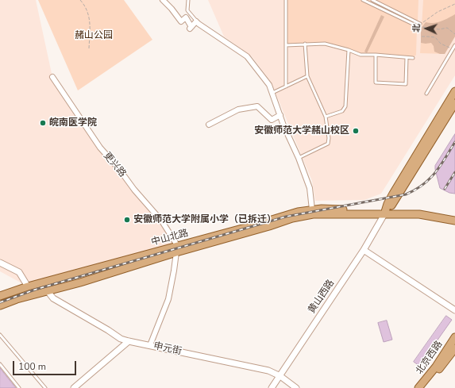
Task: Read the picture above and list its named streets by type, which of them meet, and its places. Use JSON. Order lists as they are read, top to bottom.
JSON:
{
  "streets": {
    "main road": ["中山北路", "黄山西路", "北京西路"],
    "street": ["更兴路", "申元街"]
  },
  "crossings": [
    ["更兴路", "中山北路"],
    ["中山北路", "黄山西路"],
    ["黄山西路", "申元街"]
  ],
  "parks": ["赭山公园"],
  "places": ["皖南医学院", "安徽师范大学赭山校区", "安徽师范大学附属小学（已拆迁）"],
  "scale_bar": "100 m",
  "north": "left"
}
